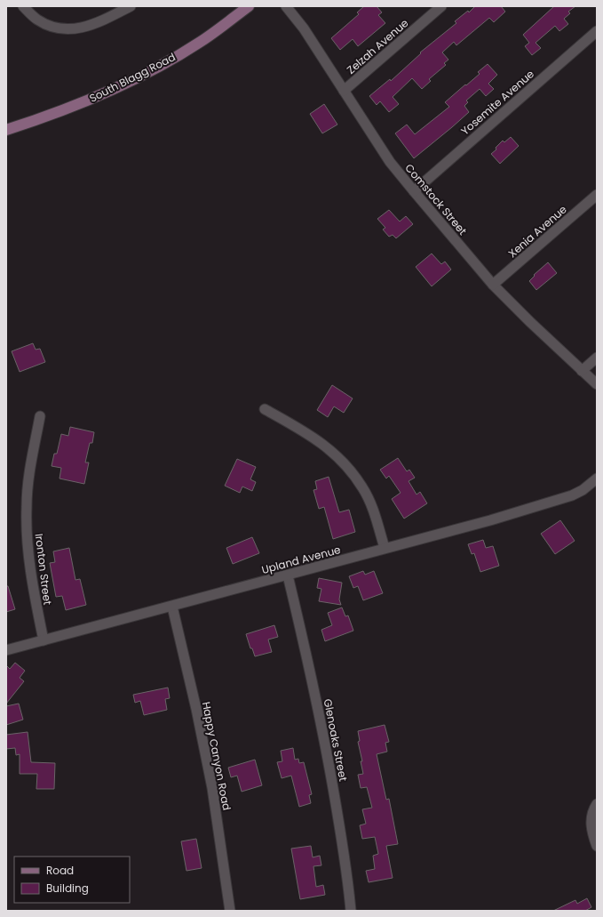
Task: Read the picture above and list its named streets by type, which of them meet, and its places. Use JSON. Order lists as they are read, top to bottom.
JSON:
{
  "streets": {
    "main road": ["South Blagg Road"],
    "street": [
      "Zelzah Avenue",
      "Yosemite Avenue",
      "Comstock Street",
      "Xenia Avenue",
      "Upland Avenue",
      "Ironton Street",
      "Glenoaks Street",
      "Happy Canyon Road"
    ]
  },
  "crossings": [
    ["Zelzah Avenue", "Comstock Street"],
    ["Yosemite Avenue", "Comstock Street"],
    ["Comstock Street", "Xenia Avenue"],
    ["Upland Avenue", "Ironton Street"],
    ["Upland Avenue", "Glenoaks Street"],
    ["Upland Avenue", "Happy Canyon Road"]
  ],
  "legend": ["Road", "Building"]
}
